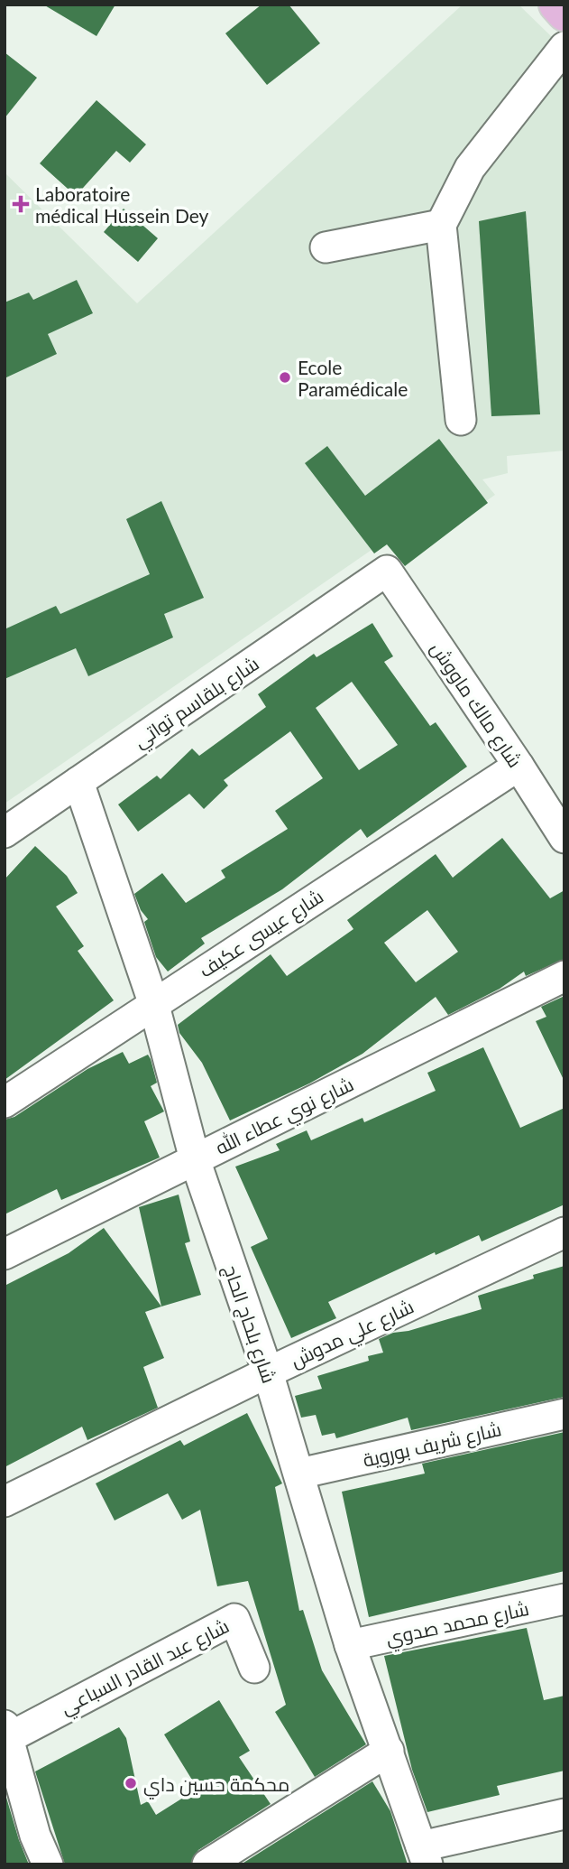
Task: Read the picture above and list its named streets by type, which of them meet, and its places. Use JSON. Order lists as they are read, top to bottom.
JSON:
{
  "streets": {
    "street": [
      "شارع بلقاسم تواتي",
      "شارع مالك ماووش",
      "شارع عيسى عكيف",
      "شارع نوي عطاء الله",
      "شارع بلحاج الحاج",
      "شارع علي مدوش",
      "شارع شريف بوروية",
      "شارع محمد صدوي",
      "شارع عبد القادر السباعي"
    ]
  },
  "crossings": [
    ["شارع بلقاسم تواتي", "شارع مالك ماووش"],
    ["شارع بلقاسم تواتي", "شارع بلحاج الحاج"],
    ["شارع مالك ماووش", "شارع عيسى عكيف"],
    ["شارع عيسى عكيف", "شارع بلحاج الحاج"],
    ["شارع نوي عطاء الله", "شارع بلحاج الحاج"],
    ["شارع بلحاج الحاج", "شارع علي مدوش"],
    ["شارع بلحاج الحاج", "شارع شريف بوروية"],
    ["شارع بلحاج الحاج", "شارع محمد صدوي"]
  ],
  "places": {
    "health": ["Laboratoire médical Hussein Dey"],
    "other": ["Ecole Paramédicale", "محكمة حسين داي"]
  }
}
